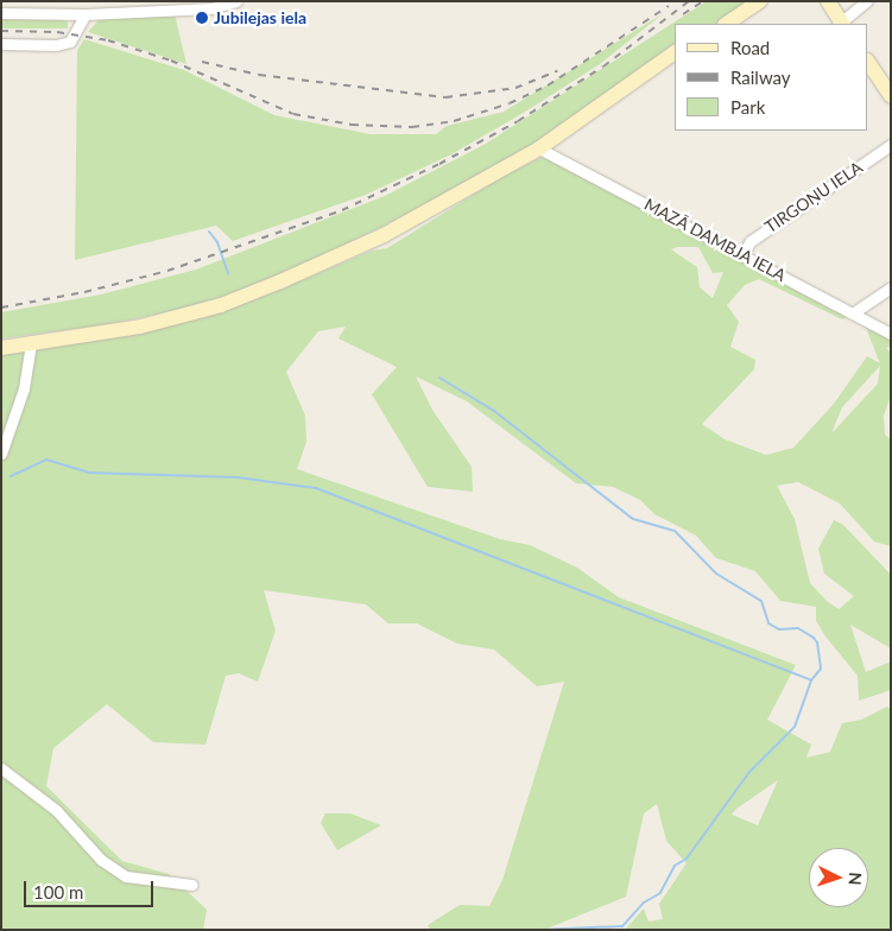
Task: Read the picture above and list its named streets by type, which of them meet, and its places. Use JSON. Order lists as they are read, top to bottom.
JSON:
{
  "streets": {
    "street": ["TIRGOŅU IELA", "MAZĀ DAMBJA IELA"]
  },
  "crossings": [
    ["TIRGOŅU IELA", "MAZĀ DAMBJA IELA"]
  ],
  "places": ["Jubilejas iela"],
  "legend": ["Road", "Railway", "Park"],
  "scale_bar": "100 m",
  "north": "right"
}
